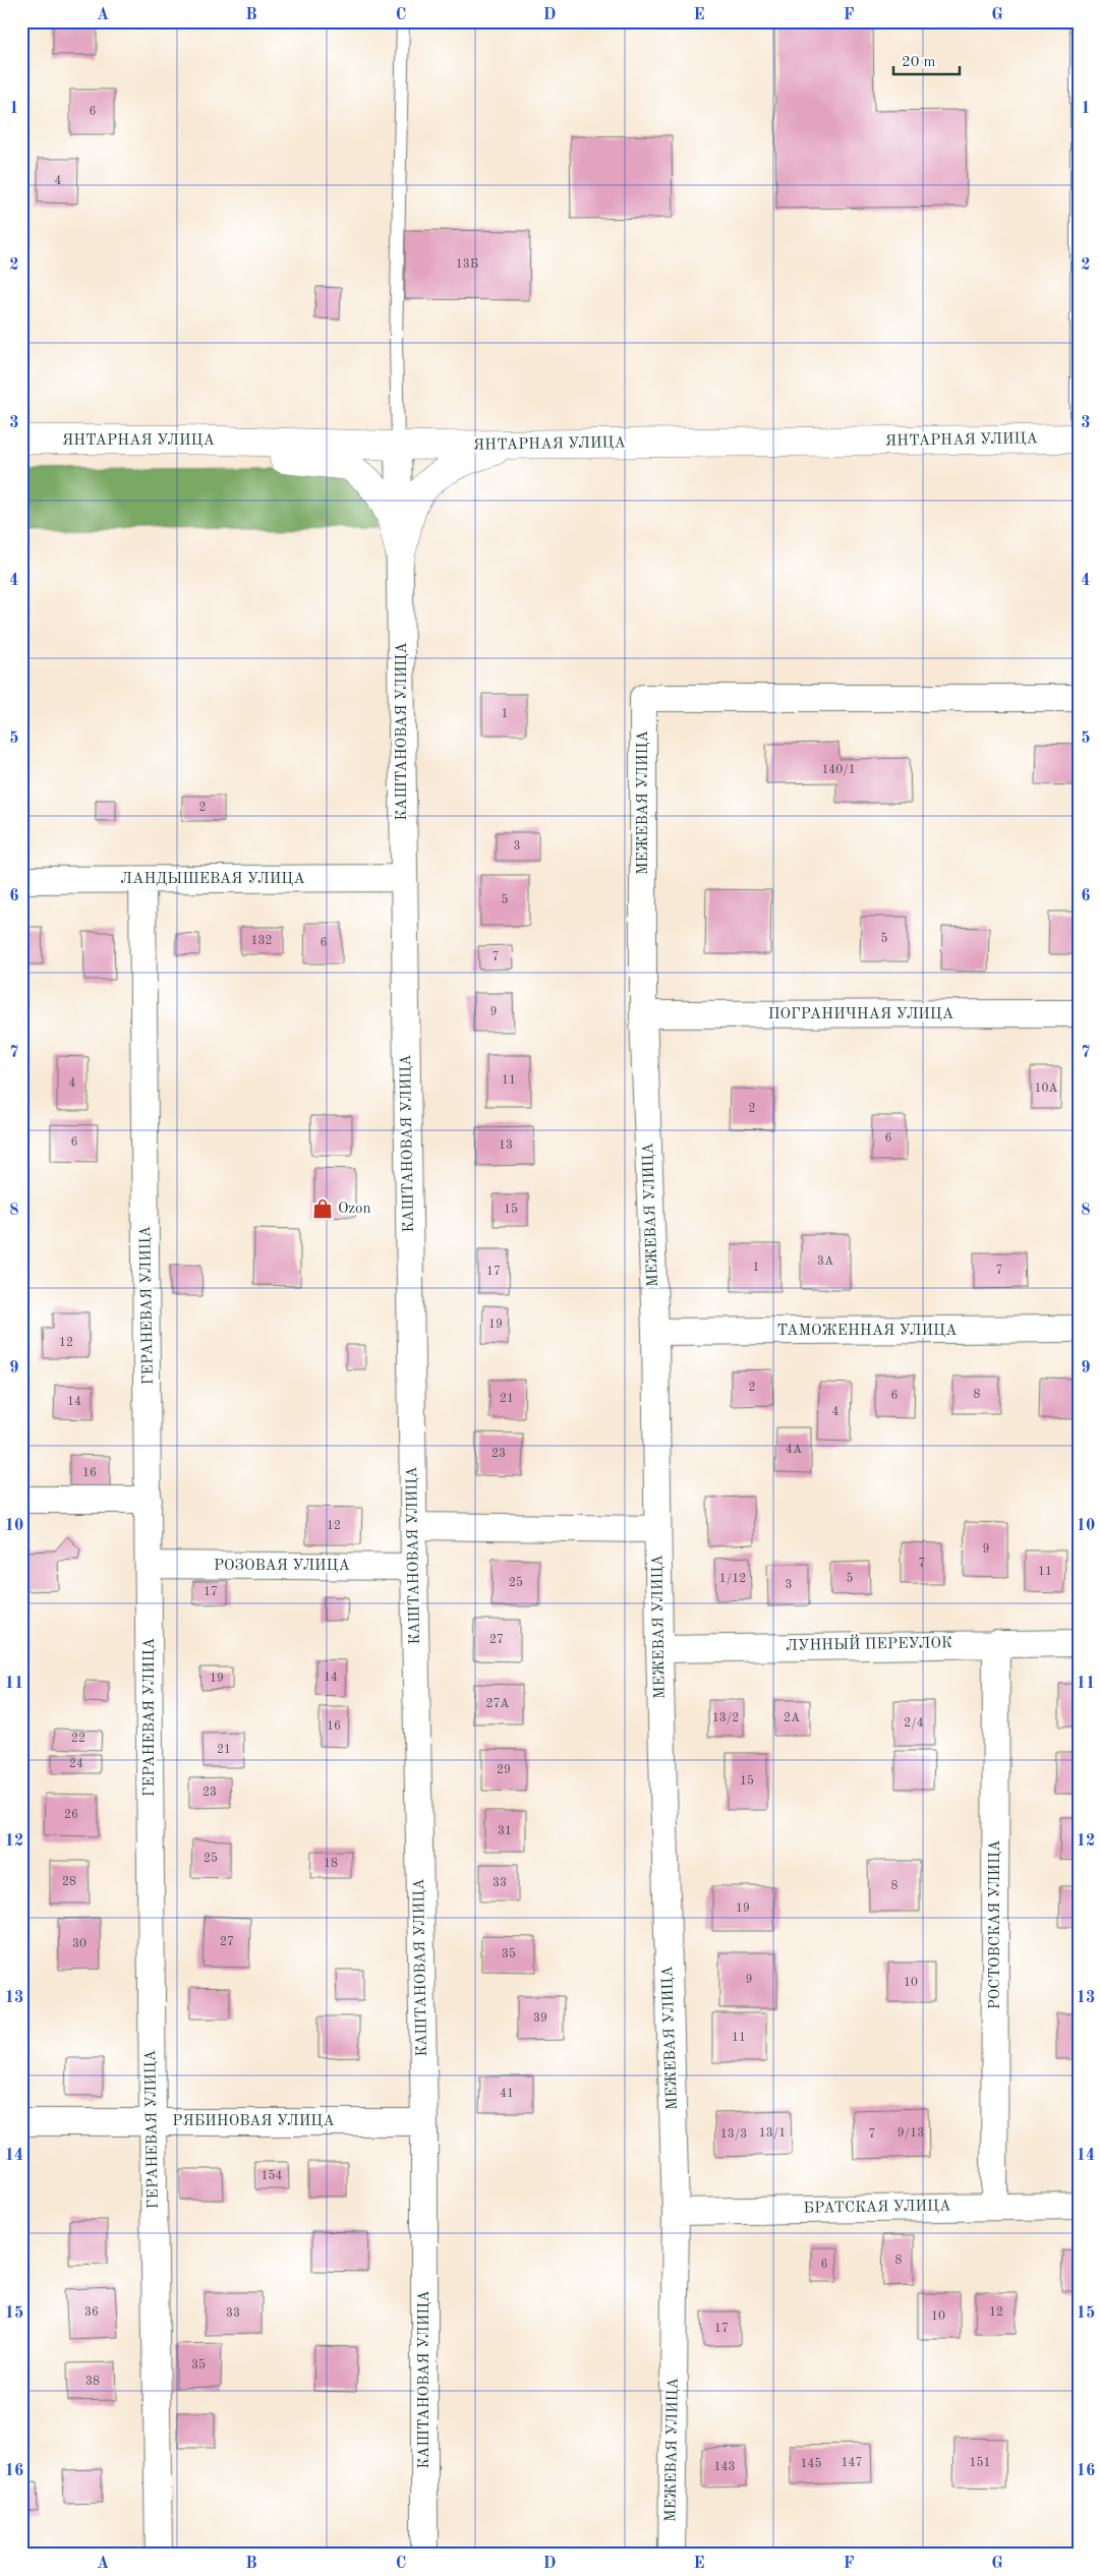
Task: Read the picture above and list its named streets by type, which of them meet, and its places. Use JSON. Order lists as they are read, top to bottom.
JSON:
{
  "streets": {
    "street": [
      "ЯНТАРНАЯ УЛИЦА",
      "КАШТАНОВАЯ УЛИЦА",
      "МЕЖЕВАЯ УЛИЦА",
      "ЛАНДЫШЕВАЯ УЛИЦА",
      "ПОГРАНИЧНАЯ УЛИЦА",
      "ГЕРАНЕВАЯ УЛИЦА",
      "ТАМОЖЕННАЯ УЛИЦА",
      "РОЗОВАЯ УЛИЦА",
      "ЛУННЫЙ ПЕРЕУЛОК",
      "РОСТОВСКАЯ УЛИЦА",
      "РЯБИНОВАЯ УЛИЦА",
      "БРАТСКАЯ УЛИЦА"
    ]
  },
  "crossings": [
    ["ЯНТАРНАЯ УЛИЦА", "КАШТАНОВАЯ УЛИЦА"],
    ["КАШТАНОВАЯ УЛИЦА", "ЛАНДЫШЕВАЯ УЛИЦА"],
    ["КАШТАНОВАЯ УЛИЦА", "РОЗОВАЯ УЛИЦА"],
    ["КАШТАНОВАЯ УЛИЦА", "РЯБИНОВАЯ УЛИЦА"],
    ["МЕЖЕВАЯ УЛИЦА", "ПОГРАНИЧНАЯ УЛИЦА"],
    ["МЕЖЕВАЯ УЛИЦА", "ТАМОЖЕННАЯ УЛИЦА"],
    ["МЕЖЕВАЯ УЛИЦА", "ЛУННЫЙ ПЕРЕУЛОК"],
    ["МЕЖЕВАЯ УЛИЦА", "БРАТСКАЯ УЛИЦА"],
    ["ЛАНДЫШЕВАЯ УЛИЦА", "ГЕРАНЕВАЯ УЛИЦА"],
    ["ГЕРАНЕВАЯ УЛИЦА", "РОЗОВАЯ УЛИЦА"],
    ["ГЕРАНЕВАЯ УЛИЦА", "РЯБИНОВАЯ УЛИЦА"],
    ["ЛУННЫЙ ПЕРЕУЛОК", "РОСТОВСКАЯ УЛИЦА"],
    ["РОСТОВСКАЯ УЛИЦА", "БРАТСКАЯ УЛИЦА"]
  ],
  "places": {
    "shop": ["Ozon"]
  },
  "house_numbers": [
    "6",
    "4",
    "13Б",
    "1",
    "140/1",
    "2",
    "3",
    "5",
    "5",
    "132",
    "6",
    "7",
    "9",
    "11",
    "4",
    "10А",
    "2",
    "6",
    "6",
    "13",
    "15",
    "3А",
    "1",
    "7",
    "17",
    "19",
    "12",
    "2",
    "8",
    "6",
    "21",
    "14",
    "4",
    "4А",
    "23",
    "16",
    "12",
    "9",
    "7",
    "11",
    "1/12",
    "5",
    "25",
    "3",
    "17",
    "27",
    "14",
    "19",
    "27А",
    "13/2",
    "2А",
    "2/4",
    "16",
    "22",
    "21",
    "24",
    "29",
    "15",
    "23",
    "26",
    "31",
    "25",
    "18",
    "28",
    "33",
    "8",
    "19",
    "27",
    "30",
    "35",
    "9",
    "10",
    "39",
    "11",
    "41",
    "13/1",
    "9/13",
    "13/3",
    "7",
    "154",
    "8",
    "6",
    "36",
    "12",
    "33",
    "10",
    "17",
    "35",
    "38",
    "147",
    "151",
    "145",
    "143"
  ],
  "scale_bar": "20 m",
  "grid": {
    "columns": [
      "A",
      "B",
      "C",
      "D",
      "E",
      "F",
      "G"
    ],
    "rows": [
      "1",
      "2",
      "3",
      "4",
      "5",
      "6",
      "7",
      "8",
      "9",
      "10",
      "11",
      "12",
      "13",
      "14",
      "15",
      "16"
    ]
  }
}
